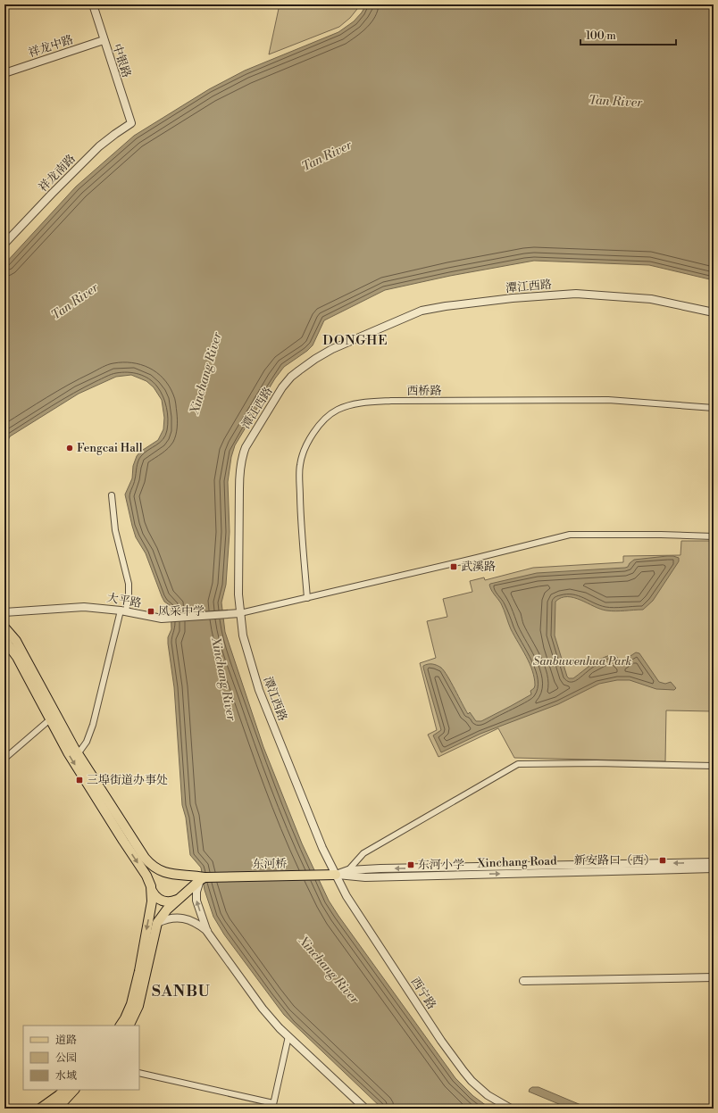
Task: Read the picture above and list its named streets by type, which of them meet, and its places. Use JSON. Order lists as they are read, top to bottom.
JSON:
{
  "streets": {
    "main road": ["东河桥"],
    "street": [
      "祥龙中路",
      "中银路",
      "祥龙南路",
      "潭江西路",
      "西桥路",
      "大平路",
      "Xinchang Road",
      "西宁路"
    ]
  },
  "crossings": [
    ["祥龙中路", "中银路"],
    ["中银路", "祥龙南路"],
    ["潭江西路", "大平路"],
    ["潭江西路", "Xinchang Road"],
    ["潭江西路", "东河桥"],
    ["潭江西路", "西宁路"],
    ["Xinchang Road", "东河桥"],
    ["Xinchang Road", "西宁路"],
    ["东河桥", "西宁路"]
  ],
  "districts": ["DONGHE", "SANBU"],
  "water": ["Tan River", "Xinchang River"],
  "parks": ["Sanbuwenhua Park"],
  "places": {
    "other": ["Fengcai Hall"],
    "transit": [
      "武溪路",
      "风采中学",
      "三埠街道办事处",
      "新安路口（西）",
      "东河小学"
    ]
  },
  "legend": ["道路", "公园", "水域"],
  "scale_bar": "100 m"
}
